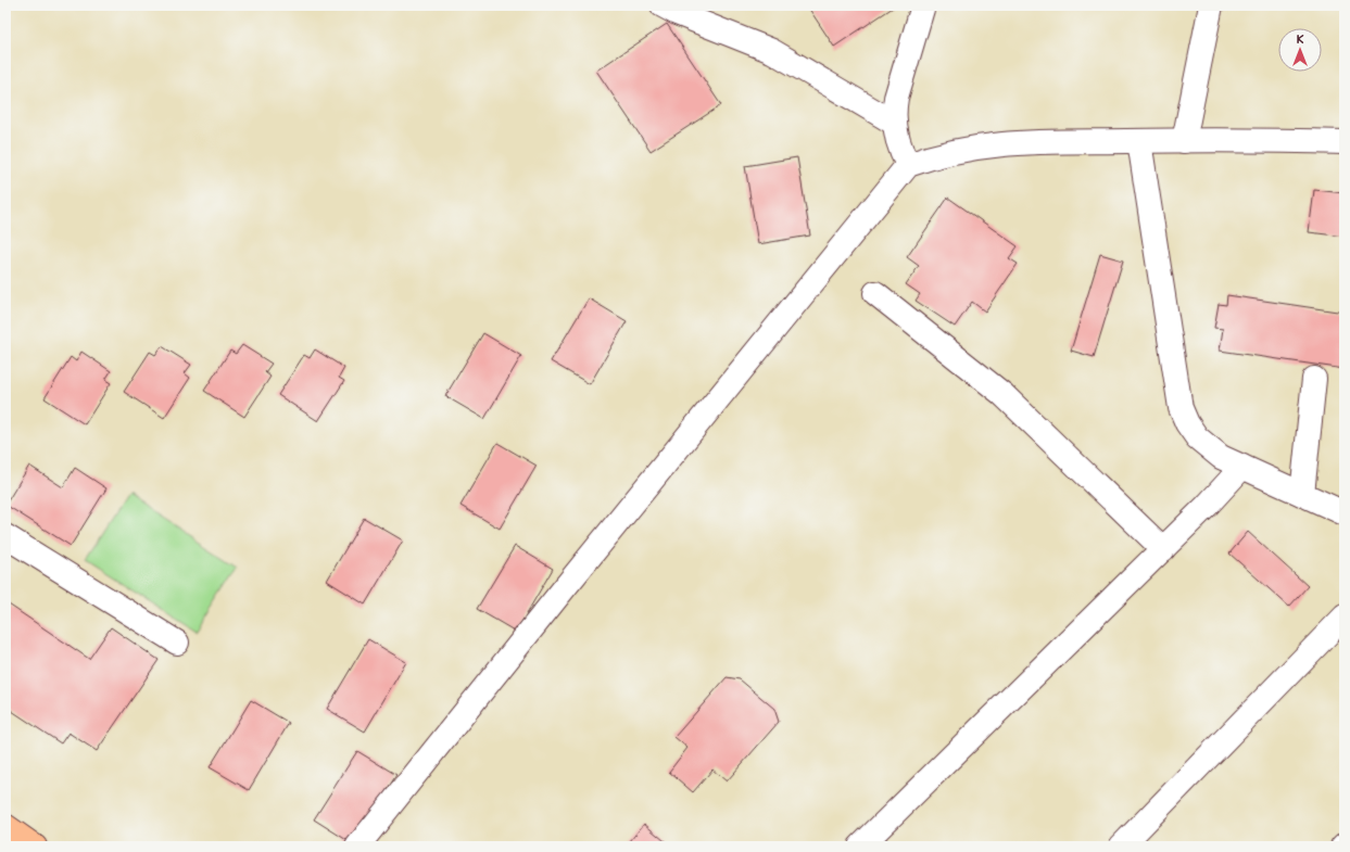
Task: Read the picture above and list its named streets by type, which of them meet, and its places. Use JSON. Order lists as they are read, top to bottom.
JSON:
{
  "north": "top"
}
